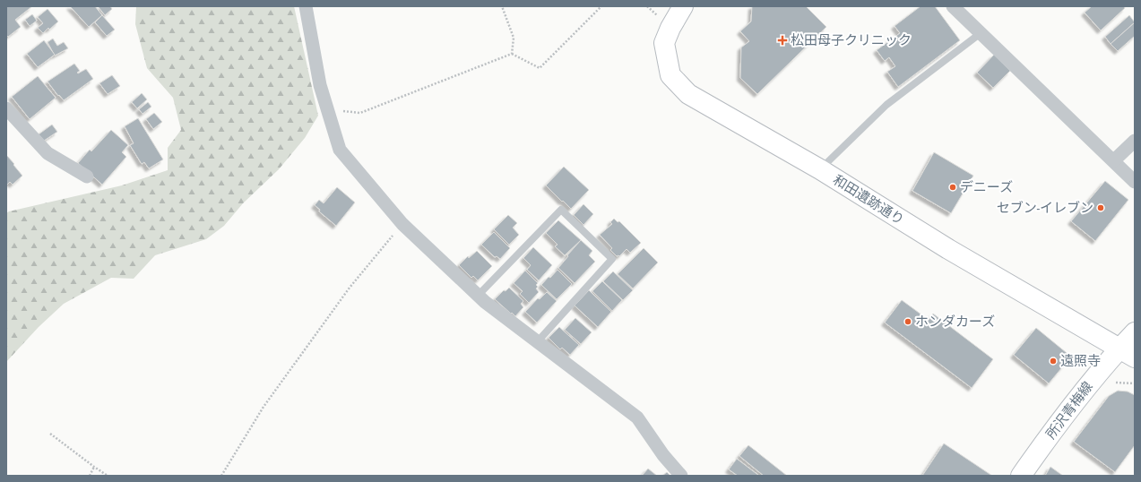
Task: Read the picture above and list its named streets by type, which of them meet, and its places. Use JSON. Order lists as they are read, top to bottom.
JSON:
{
  "streets": {
    "street": ["和田遺跡通り", "所沢青梅線"]
  },
  "crossings": [
    ["和田遺跡通り", "所沢青梅線"]
  ],
  "places": {
    "health": ["松田母子クリニック"],
    "other": [
      "デニーズ",
      "セブン-イレブン",
      "ホンダカーズ",
      "遠照寺"
    ]
  }
}
